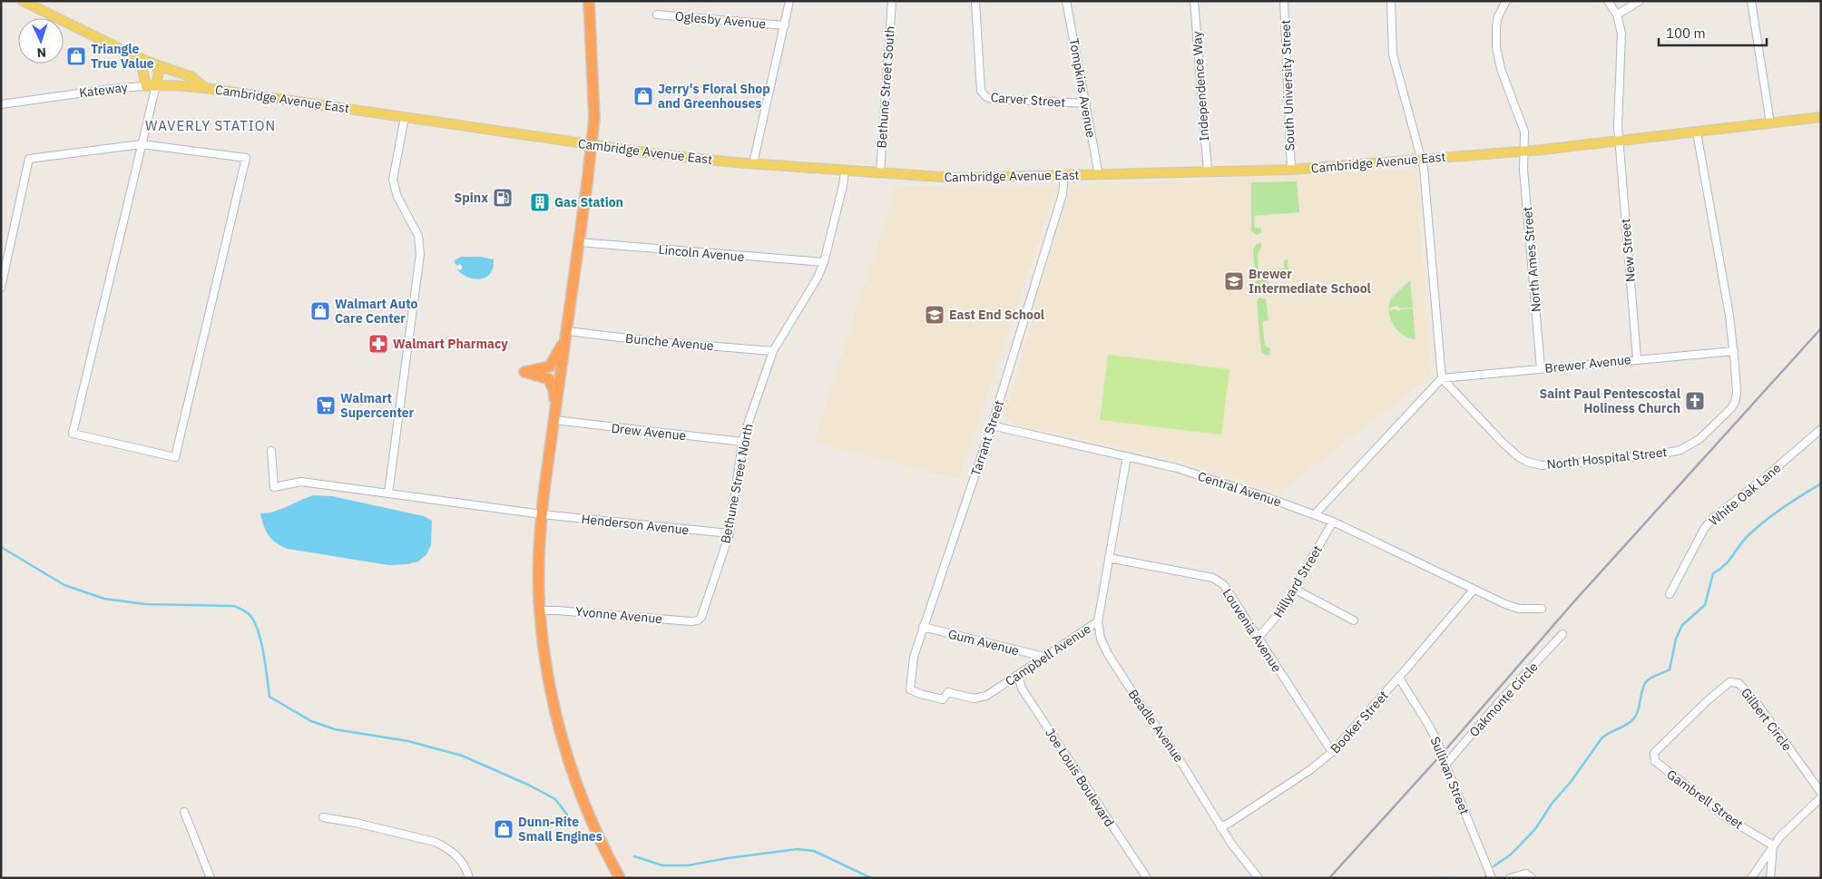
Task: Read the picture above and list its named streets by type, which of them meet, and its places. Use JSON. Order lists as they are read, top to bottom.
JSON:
{
  "streets": {
    "main road": ["Kateway", "Cambridge Avenue East"],
    "street": [
      "Oglesby Avenue",
      "South University Street",
      "Independence Way",
      "Bethune Street South",
      "Tompkins Avenue",
      "Carver Street",
      "New Street",
      "Lincoln Avenue",
      "North Ames Street",
      "Bunche Avenue",
      "Brewer Avenue",
      "Drew Avenue",
      "Tarrant Street",
      "North Hospital Street",
      "Bethune Street North",
      "Central Avenue",
      "White Oak Lane",
      "Henderson Avenue",
      "Hillyard Street",
      "Yvonne Avenue",
      "Louvenia Avenue",
      "Gum Avenue",
      "Campbell Avenue",
      "Oakmonte Circle",
      "Gilbert Circle",
      "Booker Street",
      "Beadle Avenue",
      "Sullivan Street",
      "Joe Louis Boulevard",
      "Gambrell Street"
    ]
  },
  "crossings": [
    ["South University Street", "Cambridge Avenue East"],
    ["Independence Way", "Cambridge Avenue East"],
    ["Bethune Street South", "Cambridge Avenue East"],
    ["Tompkins Avenue", "Cambridge Avenue East"],
    ["Tompkins Avenue", "Carver Street"],
    ["Kateway", "Cambridge Avenue East"],
    ["Cambridge Avenue East", "New Street"],
    ["Cambridge Avenue East", "North Ames Street"],
    ["Cambridge Avenue East", "Tarrant Street"],
    ["Cambridge Avenue East", "North Hospital Street"],
    ["Cambridge Avenue East", "Bethune Street North"],
    ["New Street", "Brewer Avenue"],
    ["Lincoln Avenue", "Bethune Street North"],
    ["North Ames Street", "Brewer Avenue"],
    ["Bunche Avenue", "Bethune Street North"],
    ["Brewer Avenue", "North Hospital Street"],
    ["Drew Avenue", "Bethune Street North"],
    ["Tarrant Street", "Central Avenue"],
    ["Tarrant Street", "Gum Avenue"],
    ["Tarrant Street", "Campbell Avenue"],
    ["Bethune Street North", "Henderson Avenue"],
    ["Bethune Street North", "Yvonne Avenue"],
    ["Central Avenue", "Hillyard Street"],
    ["Central Avenue", "Campbell Avenue"],
    ["Central Avenue", "Booker Street"],
    ["Hillyard Street", "Louvenia Avenue"],
    ["Louvenia Avenue", "Campbell Avenue"],
    ["Louvenia Avenue", "Booker Street"],
    ["Gum Avenue", "Campbell Avenue"],
    ["Campbell Avenue", "Beadle Avenue"],
    ["Campbell Avenue", "Joe Louis Boulevard"],
    ["Oakmonte Circle", "Sullivan Street"],
    ["Gilbert Circle", "Gambrell Street"],
    ["Booker Street", "Beadle Avenue"],
    ["Booker Street", "Sullivan Street"]
  ],
  "districts": ["WAVERLY STATION"],
  "places": {
    "shop": [
      "Triangle True Value",
      "Jerry's Floral Shop and Greenhouses",
      "Walmart Auto Care Center",
      "Dunn-Rite Small Engines"
    ],
    "fuel station": ["Spinx"],
    "building": ["Gas Station"],
    "school or university": ["Brewer Intermediate School", "East End School"],
    "pharmacy": ["Walmart Pharmacy"],
    "church": ["Saint Paul Pentescostal Holiness Church"],
    "supermarket": ["Walmart Supercenter"]
  },
  "scale_bar": "100 m",
  "north": "bottom"
}
